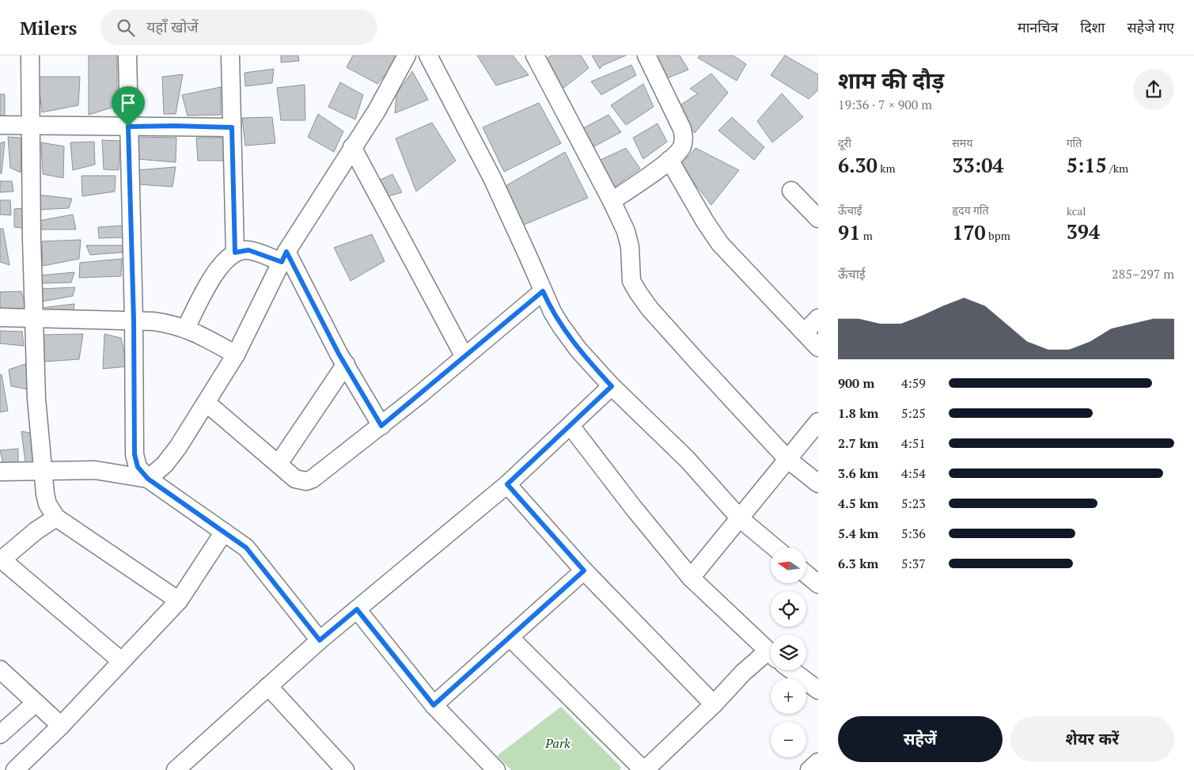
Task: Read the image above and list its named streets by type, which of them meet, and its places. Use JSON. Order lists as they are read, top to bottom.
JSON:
{
  "parks": ["Park"],
  "north": "left",
  "page": {
    "header": "Milers",
    "search": "यहाँ खोजें",
    "nav": ["मानचित्र", "दिशा", "सहेजे गए"],
    "heading": ["शाम की दौड़", "19:36 · 7 × 900 m"],
    "stats": [
      ["दूरी", "6.30 km"],
      ["समय", "33:04"],
      ["गति", "5:15 /km"],
      ["ऊँचाई", "91 m"],
      ["हृदय गति", "170 bpm"],
      ["kcal", "394"]
    ],
    "chart": ["ऊँचाई", "285–297 m"],
    "list": [
      {
        "name": "900 m",
        "note": "4:59"
      },
      {
        "name": "1.8 km",
        "note": "5:25"
      },
      {
        "name": "2.7 km",
        "note": "4:51"
      },
      {
        "name": "3.6 km",
        "note": "4:54"
      },
      {
        "name": "4.5 km",
        "note": "5:23"
      },
      {
        "name": "5.4 km",
        "note": "5:36"
      },
      {
        "name": "6.3 km",
        "note": "5:37"
      }
    ],
    "map_buttons": ["+", "−"],
    "buttons": ["सहेजें", "शेयर करें"]
  }
}
